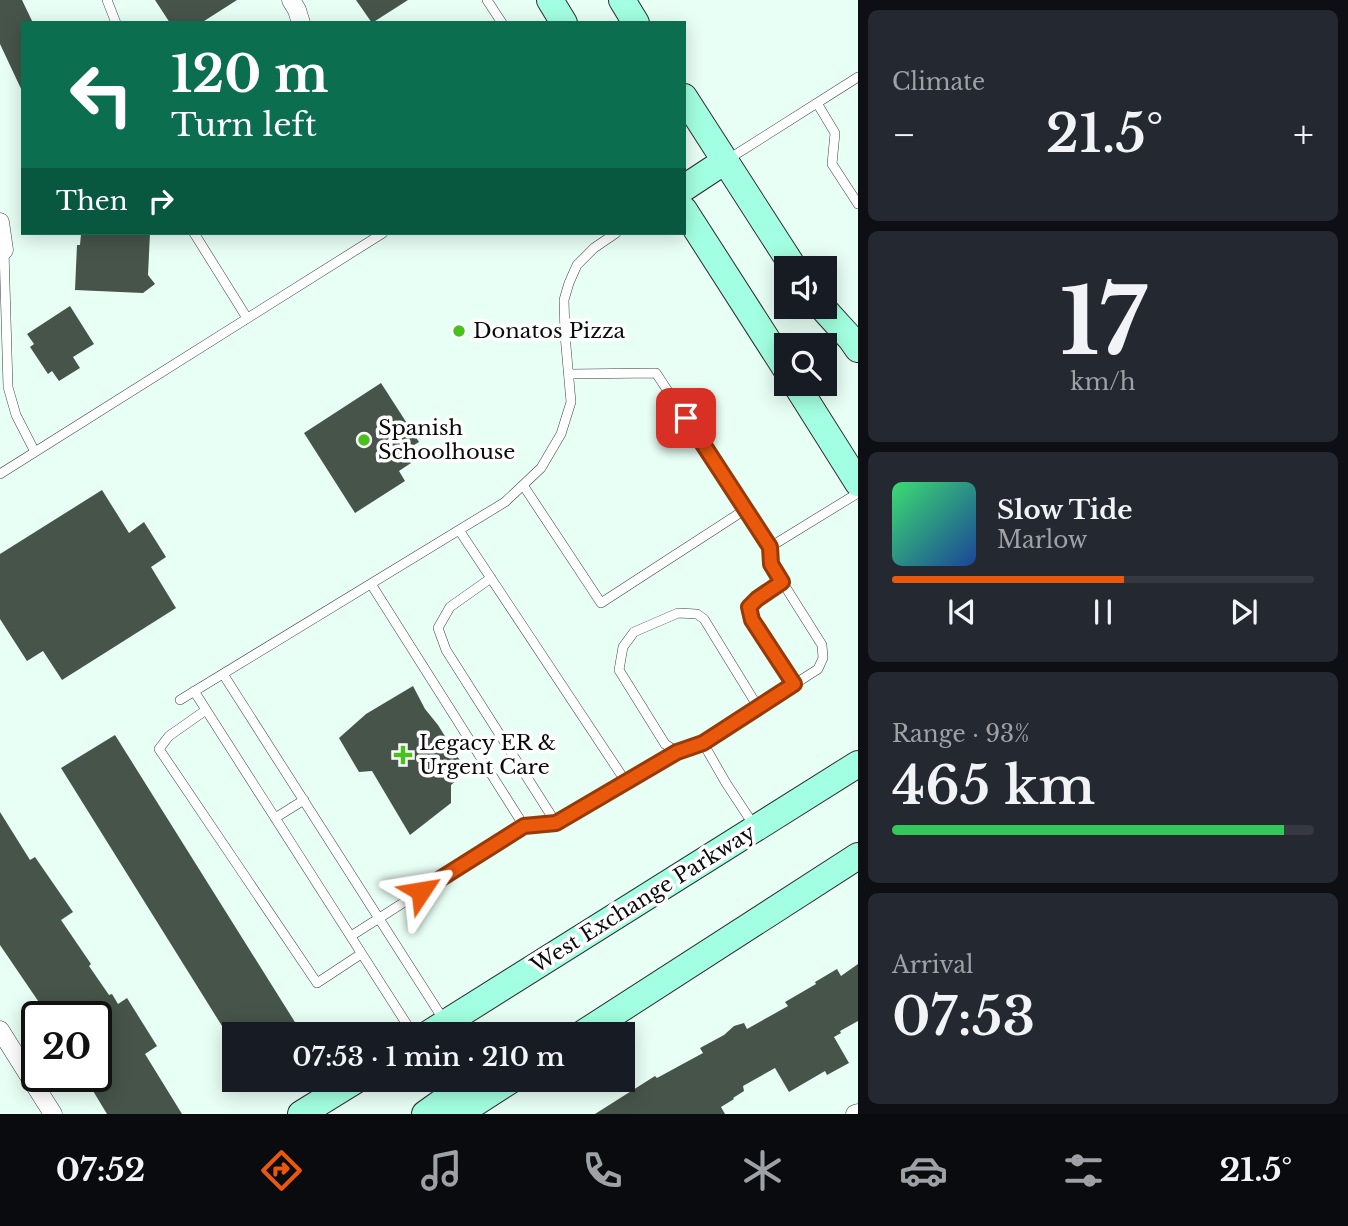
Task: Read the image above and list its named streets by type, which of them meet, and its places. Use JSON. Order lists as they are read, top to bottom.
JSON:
{
  "streets": {
    "main road": ["West Exchange Parkway"]
  },
  "places": {
    "other": ["Donatos Pizza", "Spanish Schoolhouse"],
    "health": ["Legacy ER & Urgent Care"]
  },
  "page": {
    "tile": [
      "Climate",
      ["17", "km/h"],
      ["Range · 93%", "465 km"],
      ["Arrival", "07:53"]
    ],
    "turn": ["120 m", "Turn left"],
    "heat": ["−", "21.5°", "+"],
    "then": "Then",
    "song": ["Slow Tide", "Marlow"],
    "limit": "20",
    "trip": "07:53 · 1 min · 210 m",
    "tabs": ["07:52", "21.5°"]
  }
}
